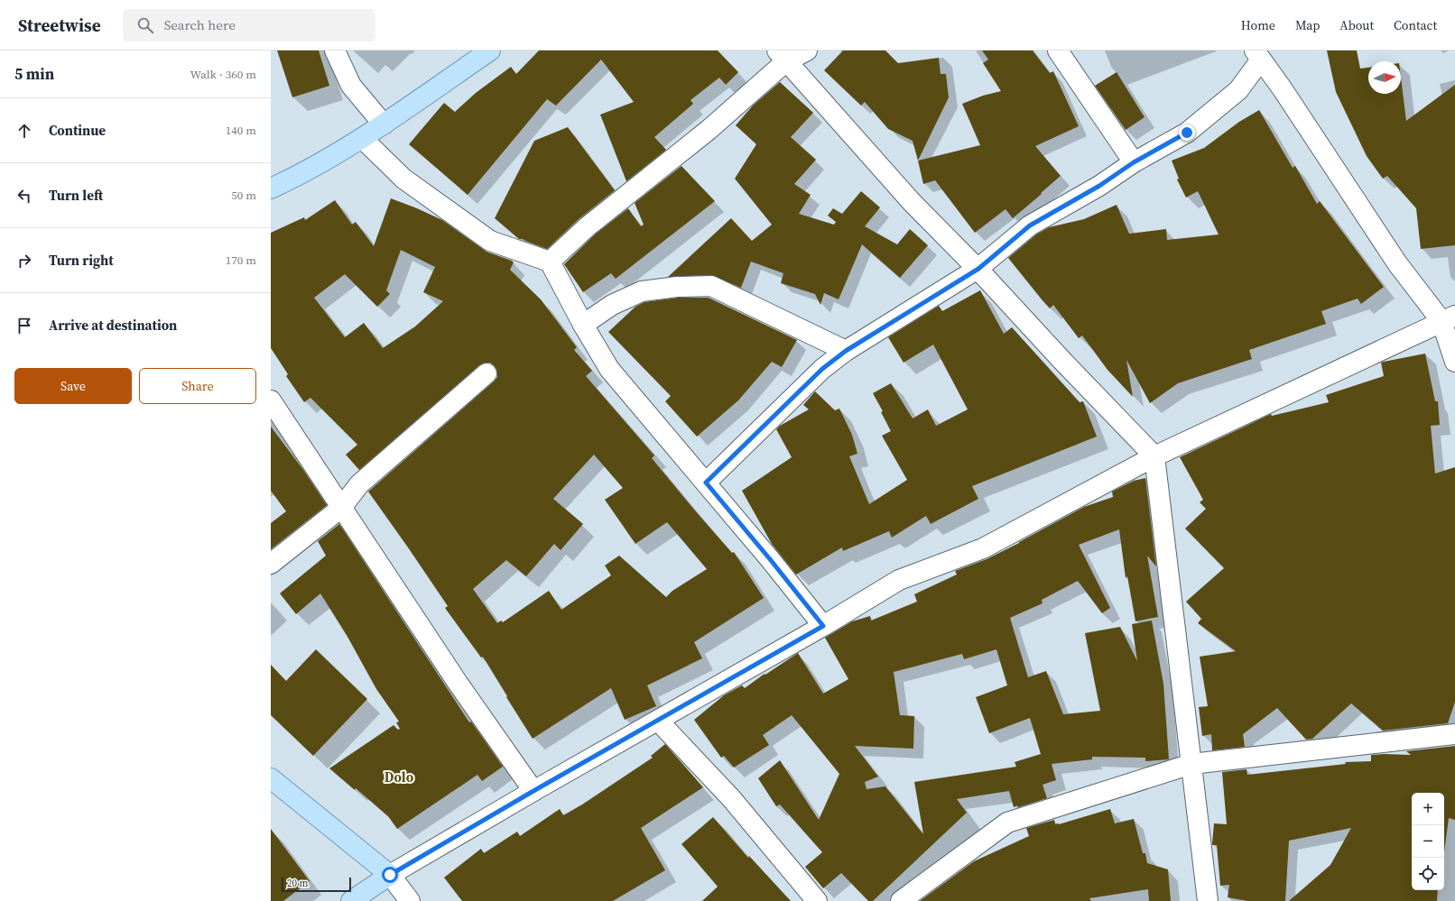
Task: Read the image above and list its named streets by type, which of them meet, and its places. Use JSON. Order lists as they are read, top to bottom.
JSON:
{
  "districts": ["Dolo"],
  "scale_bar": "20 m",
  "north": "right",
  "page": {
    "header": "Streetwise",
    "search": "Search here",
    "nav": [
      "Home",
      "Map",
      "About",
      "Contact"
    ],
    "heading": ["5 min", "Walk · 360 m"],
    "list": [
      ["Continue", "140 m"],
      ["Turn left", "50 m"],
      ["Turn right", "170 m"],
      "Arrive at destination"
    ],
    "buttons": ["Save", "Share"],
    "map_buttons": ["+", "−"],
    "scale": "20 m"
  }
}
